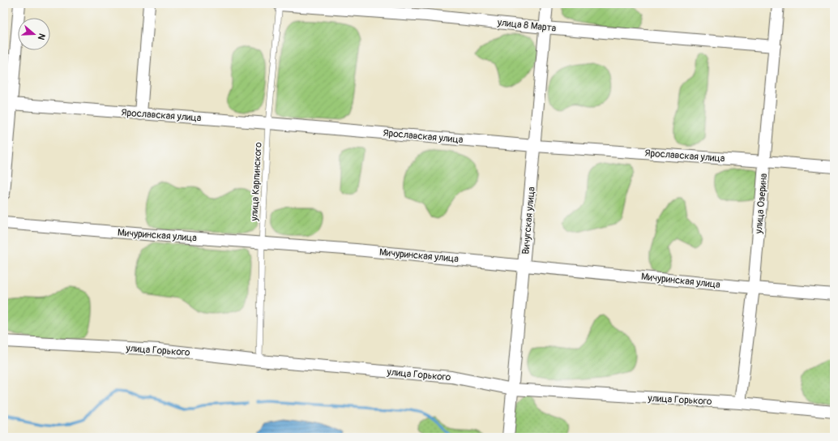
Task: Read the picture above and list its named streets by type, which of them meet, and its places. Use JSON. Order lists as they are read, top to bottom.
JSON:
{
  "streets": {
    "street": [
      "улица 8 Марта",
      "Ярославская улица",
      "улица Озерина",
      "Вичугская улица",
      "Мичуринская улица",
      "улица Горького"
    ],
    "lane": ["улица Карпинского"]
  },
  "crossings": [
    ["улица 8 Марта", "улица Карпинского"],
    ["улица 8 Марта", "улица Озерина"],
    ["улица 8 Марта", "Вичугская улица"],
    ["Ярославская улица", "улица Карпинского"],
    ["Ярославская улица", "улица Озерина"],
    ["Ярославская улица", "Вичугская улица"],
    ["улица Карпинского", "Мичуринская улица"],
    ["улица Карпинского", "улица Горького"],
    ["улица Озерина", "Мичуринская улица"],
    ["улица Озерина", "улица Горького"],
    ["Вичугская улица", "Мичуринская улица"],
    ["Вичугская улица", "улица Горького"]
  ],
  "north": "right"
}
